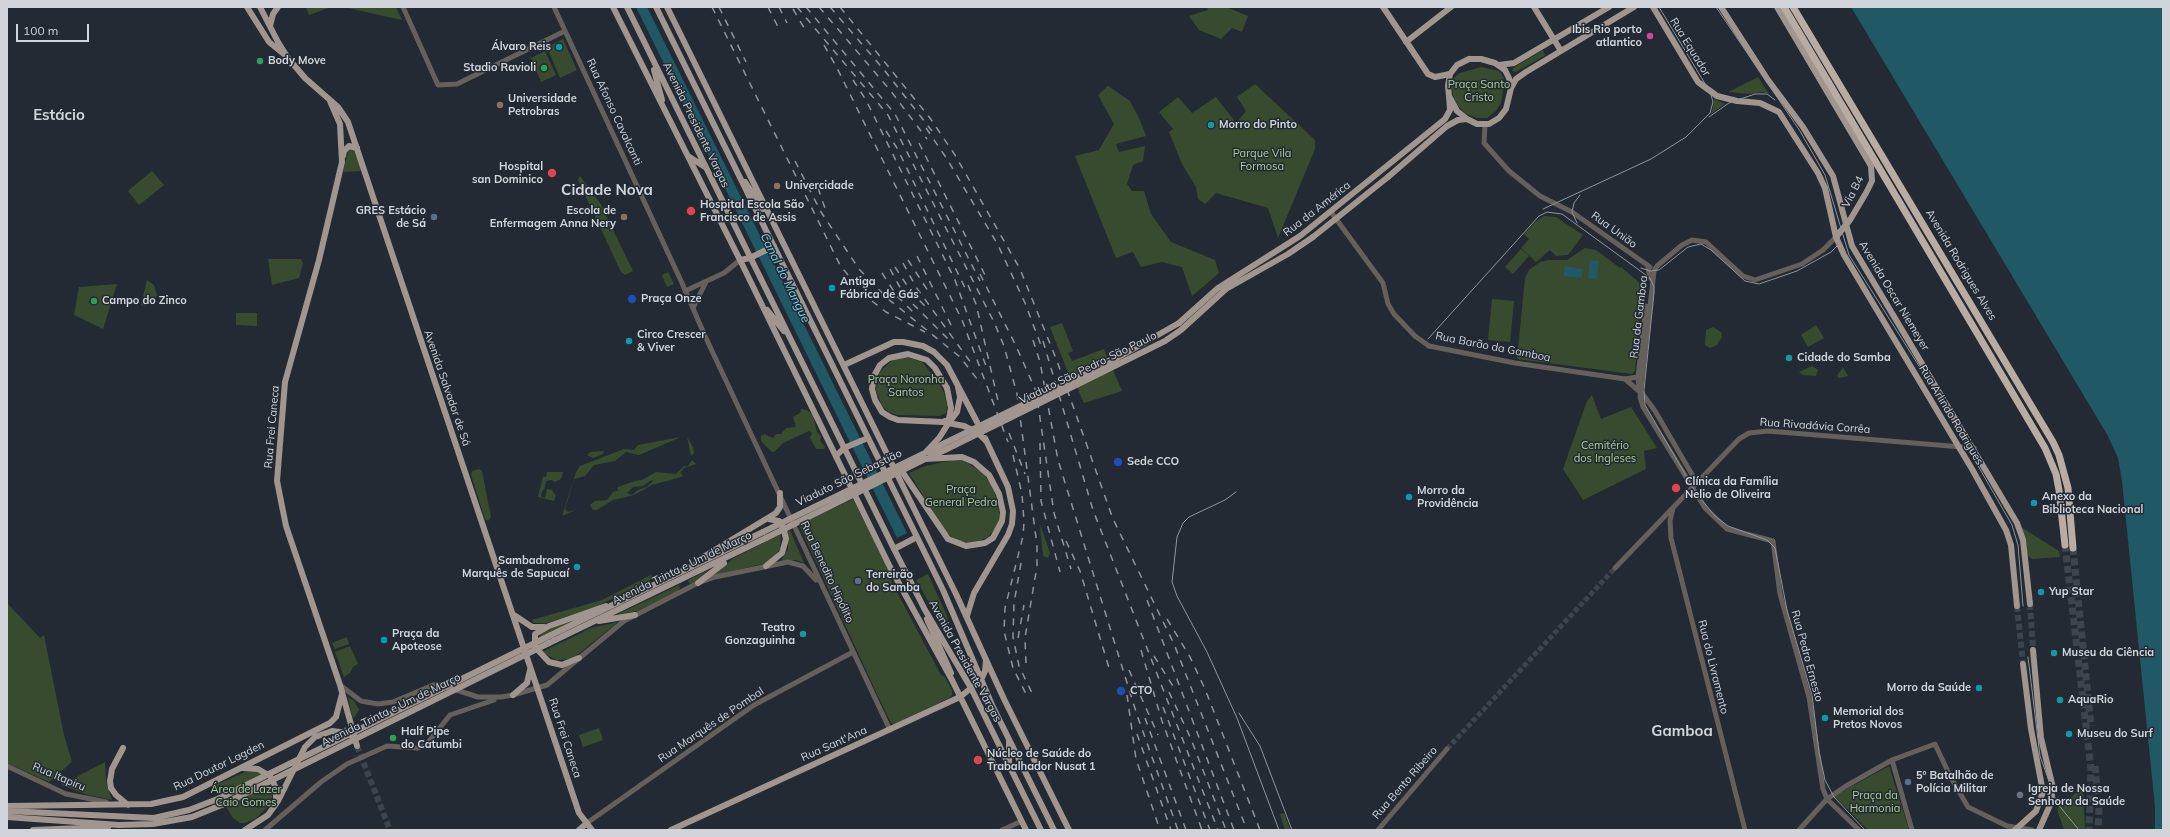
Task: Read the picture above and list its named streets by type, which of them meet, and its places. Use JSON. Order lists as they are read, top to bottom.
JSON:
{
  "streets": {
    "highway": ["Avenida Rodrigues Alves"],
    "main road": [
      "Rua Equador",
      "Avenida Presidente Vargas",
      "Via B4",
      "Rua da América",
      "Avenida Oscar Niemeyer",
      "Viaduto São Pedro-São Paulo",
      "Avenida Salvador de Sá",
      "Rua Arlindo Rodrigues",
      "Rua Frei Caneca",
      "Viaduto São Sebastião",
      "Avenida Trinta e Um de Março",
      "Rua Sant'Ana",
      "Rua Doutor Lagden"
    ],
    "street": [
      "Rua Afonso Cavalcanti",
      "Rua União",
      "Rua da Gamboa",
      "Rua Barão da Gamboa",
      "Rua Rivadávia Corrêa",
      "Rua Benedito Hipólito",
      "Rua Pedro Ernesto",
      "Rua do Livramento",
      "Rua Marquês de Pombal",
      "Rua Itapiru",
      "Rua Bento Ribeiro"
    ]
  },
  "crossings": [
    ["Rua Equador", "Rua Arlindo Rodrigues"],
    ["Rua Afonso Cavalcanti", "Rua Benedito Hipólito"],
    ["Avenida Presidente Vargas", "Rua Sant'Ana"],
    ["Via B4", "Avenida Oscar Niemeyer"],
    ["Rua da América", "Rua União"],
    ["Rua da América", "Rua Barão da Gamboa"],
    ["Rua da América", "Viaduto São Pedro-São Paulo"],
    ["Rua União", "Rua da Gamboa"],
    ["Rua União", "Viaduto São Pedro-São Paulo"],
    ["Avenida Oscar Niemeyer", "Rua Rivadávia Corrêa"],
    ["Rua da Gamboa", "Rua Arlindo Rodrigues"],
    ["Rua da Gamboa", "Rua Rivadávia Corrêa"],
    ["Rua da Gamboa", "Rua Pedro Ernesto"],
    ["Viaduto São Pedro-São Paulo", "Viaduto São Sebastião"],
    ["Avenida Salvador de Sá", "Rua Frei Caneca"],
    ["Avenida Salvador de Sá", "Avenida Trinta e Um de Março"],
    ["Rua Arlindo Rodrigues", "Rua Rivadávia Corrêa"],
    ["Rua Rivadávia Corrêa", "Rua do Livramento"],
    ["Rua Frei Caneca", "Avenida Trinta e Um de Março"],
    ["Rua Frei Caneca", "Rua Marquês de Pombal"],
    ["Rua Frei Caneca", "Rua Doutor Lagden"],
    ["Viaduto São Sebastião", "Avenida Trinta e Um de Março"],
    ["Avenida Trinta e Um de Março", "Rua Benedito Hipólito"],
    ["Rua Benedito Hipólito", "Rua Marquês de Pombal"],
    ["Rua Benedito Hipólito", "Rua Sant'Ana"],
    ["Rua Doutor Lagden", "Rua Itapiru"]
  ],
  "districts": ["Estácio", "Cidade Nova", "Gamboa"],
  "water": ["Canal do Mangue"],
  "parks": [
    "Praça Santo Cristo",
    "Parque Vila Formosa",
    "Praça Noronha Santos",
    "Cemitério dos Ingleses",
    "Praça General Pedra",
    "Área de Lazer Caio Gomes",
    "Praça da Harmonia"
  ],
  "places": [
    "Ibis Rio porto atlantico",
    "Álvaro Reis",
    "Body Move",
    "Stadio Ravioli",
    "Universidade Petrobras",
    "Morro do Pinto",
    "Hospital san Dominico",
    "Univercidade",
    "Hospital Escola São Francisco de Assis",
    "GRES Estácio de Sá",
    "Escola de Enfermagem Anna Nery",
    "Antiga Fábrica de Gás",
    "Praça Onze",
    "Campo do Zinco",
    "Circo Crescer & Viver",
    "Cidade do Samba",
    "Sede CCO",
    "Clínica da Família Nelio de Oliveira",
    "Morro da Providência",
    "Anexo da Biblioteca Nacional",
    "Sambadrome Marquês de Sapucaí",
    "Terreirão do Samba",
    "Yup Star",
    "Teatro Gonzaguinha",
    "Praça da Apoteose",
    "Museu da Ciência",
    "Morro da Saúde",
    "CTO",
    "AquaRio",
    "Memorial dos Pretos Novos",
    "Museu do Surf",
    "Half Pipe do Catumbi",
    "Núcleo de Saúde do Trabalhador Nusat 1",
    "5º Batalhão de Polícia Militar",
    "Igreja de Nossa Senhora da Saúde"
  ],
  "scale_bar": "100 m"
}
